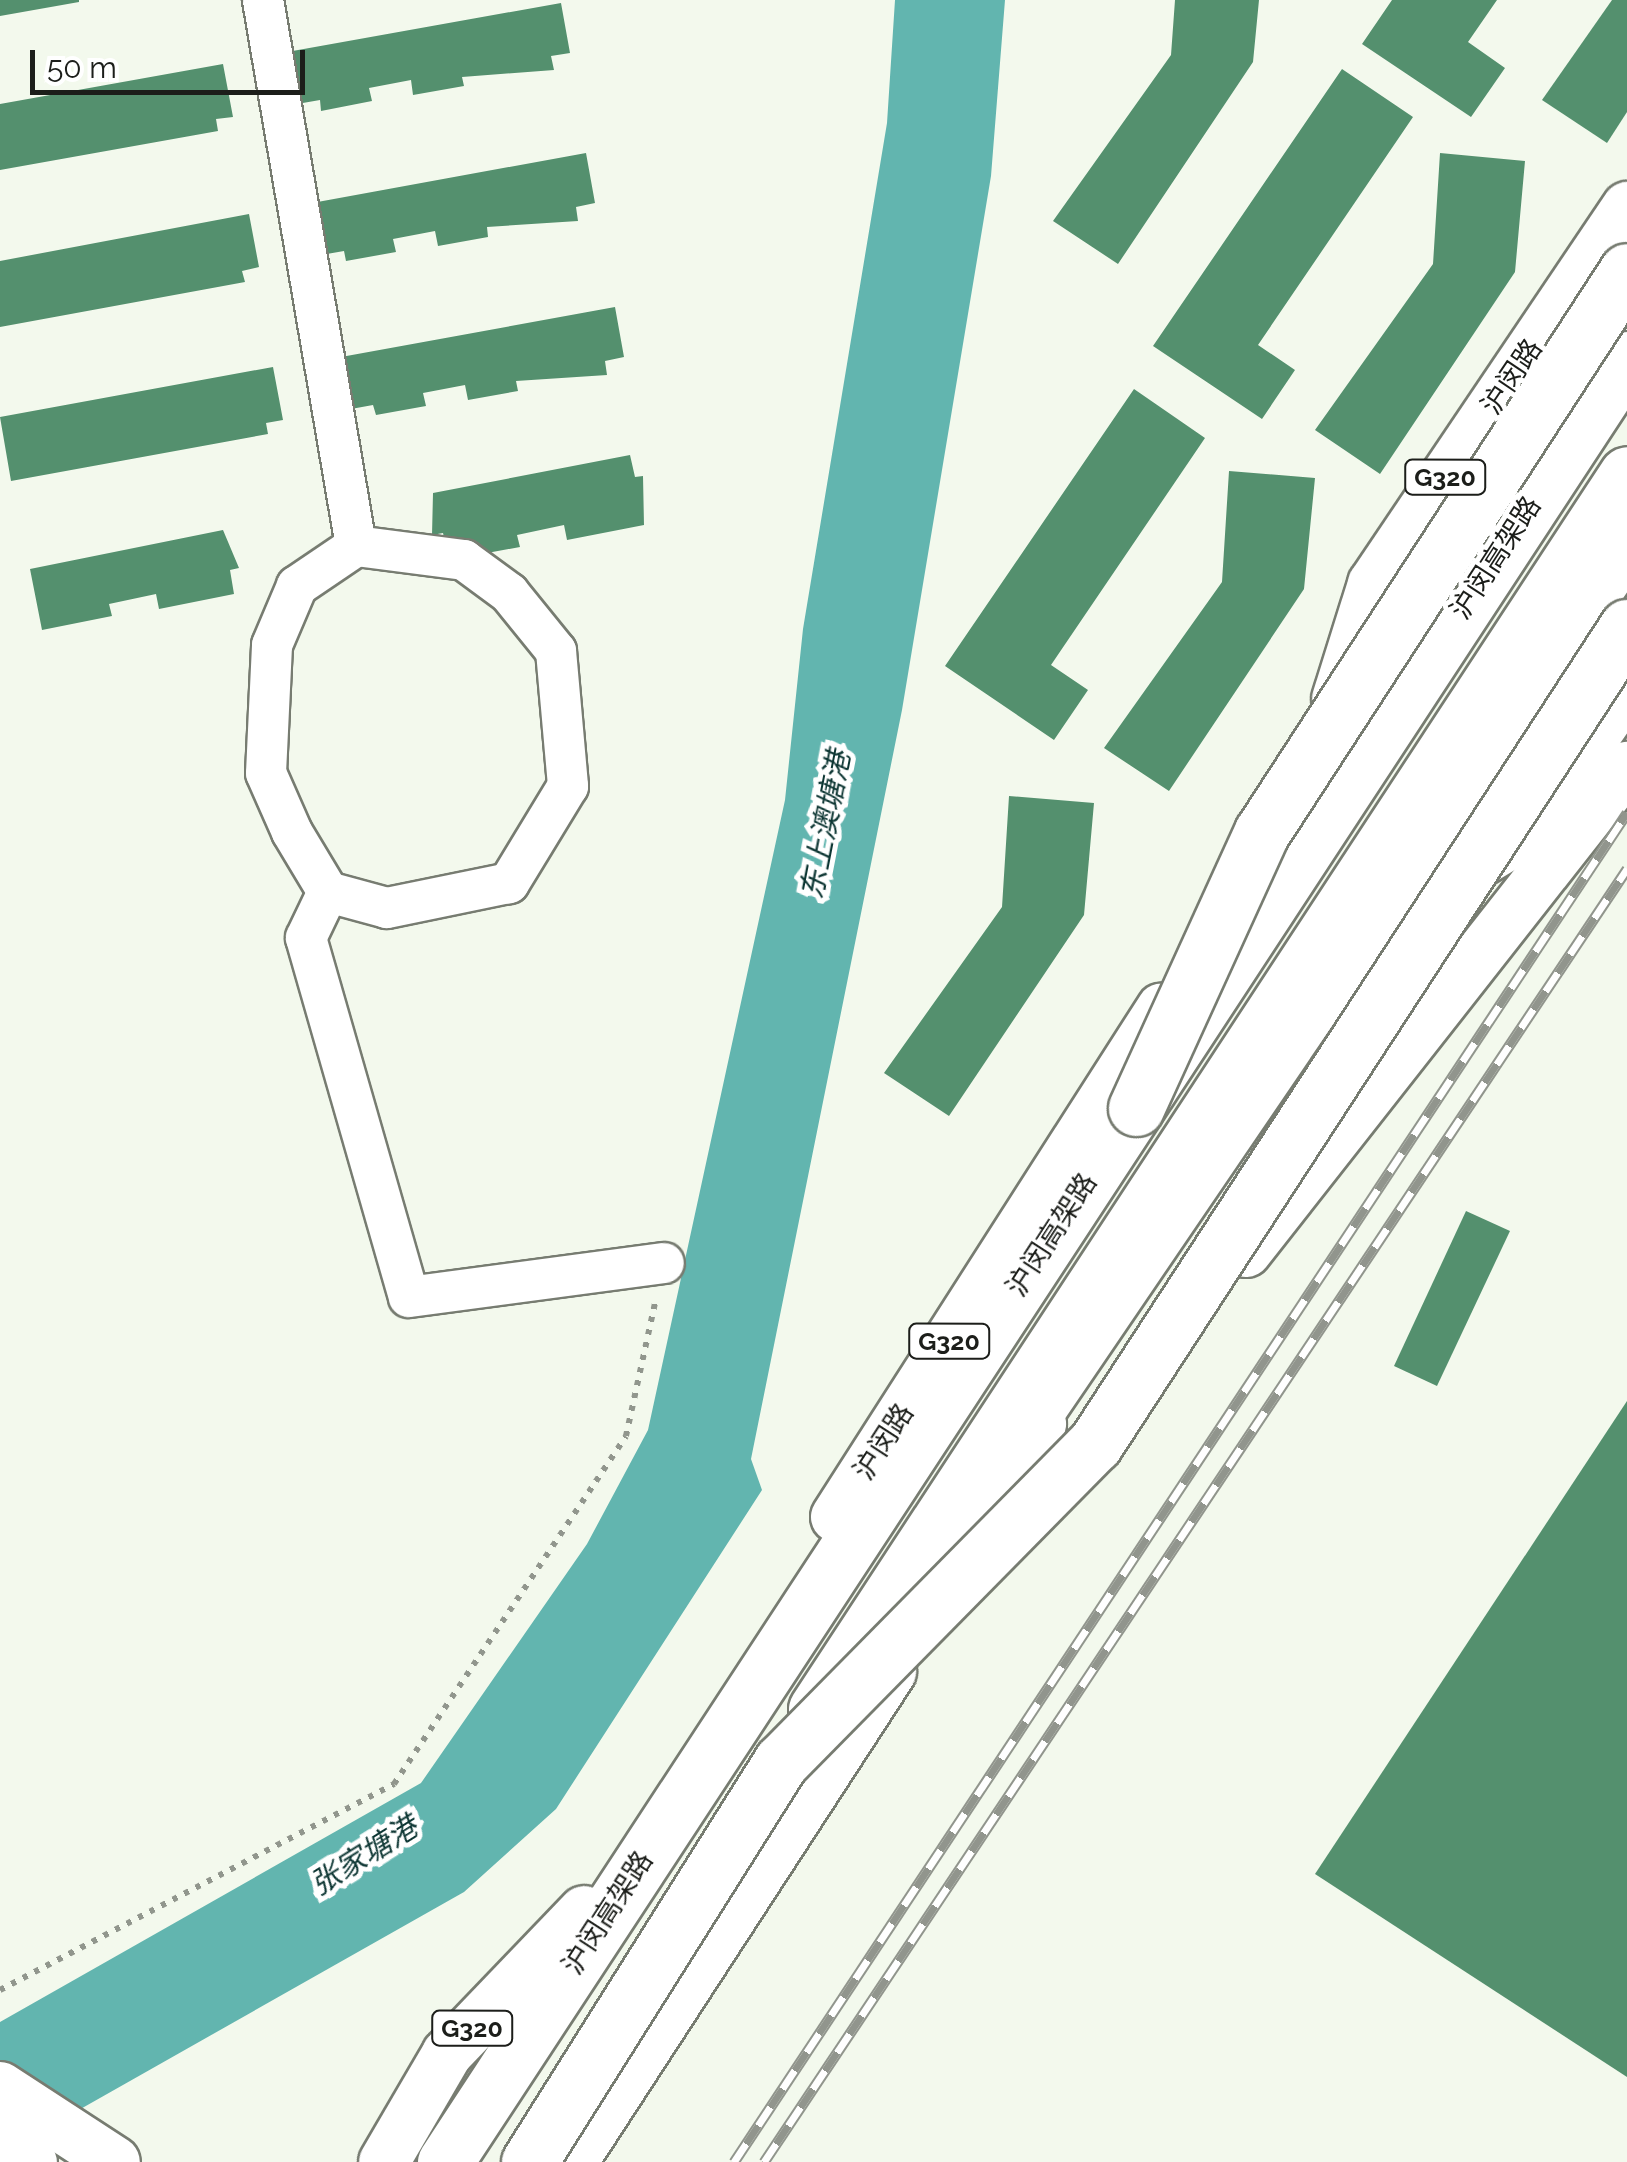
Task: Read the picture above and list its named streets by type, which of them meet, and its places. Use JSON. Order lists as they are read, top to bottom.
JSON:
{
  "streets": {
    "highway": ["沪闵高架路"],
    "main road": ["沪闵路", "G320"]
  },
  "water": ["东上澳塘港", "张家塘港"],
  "scale_bar": "50 m"
}
